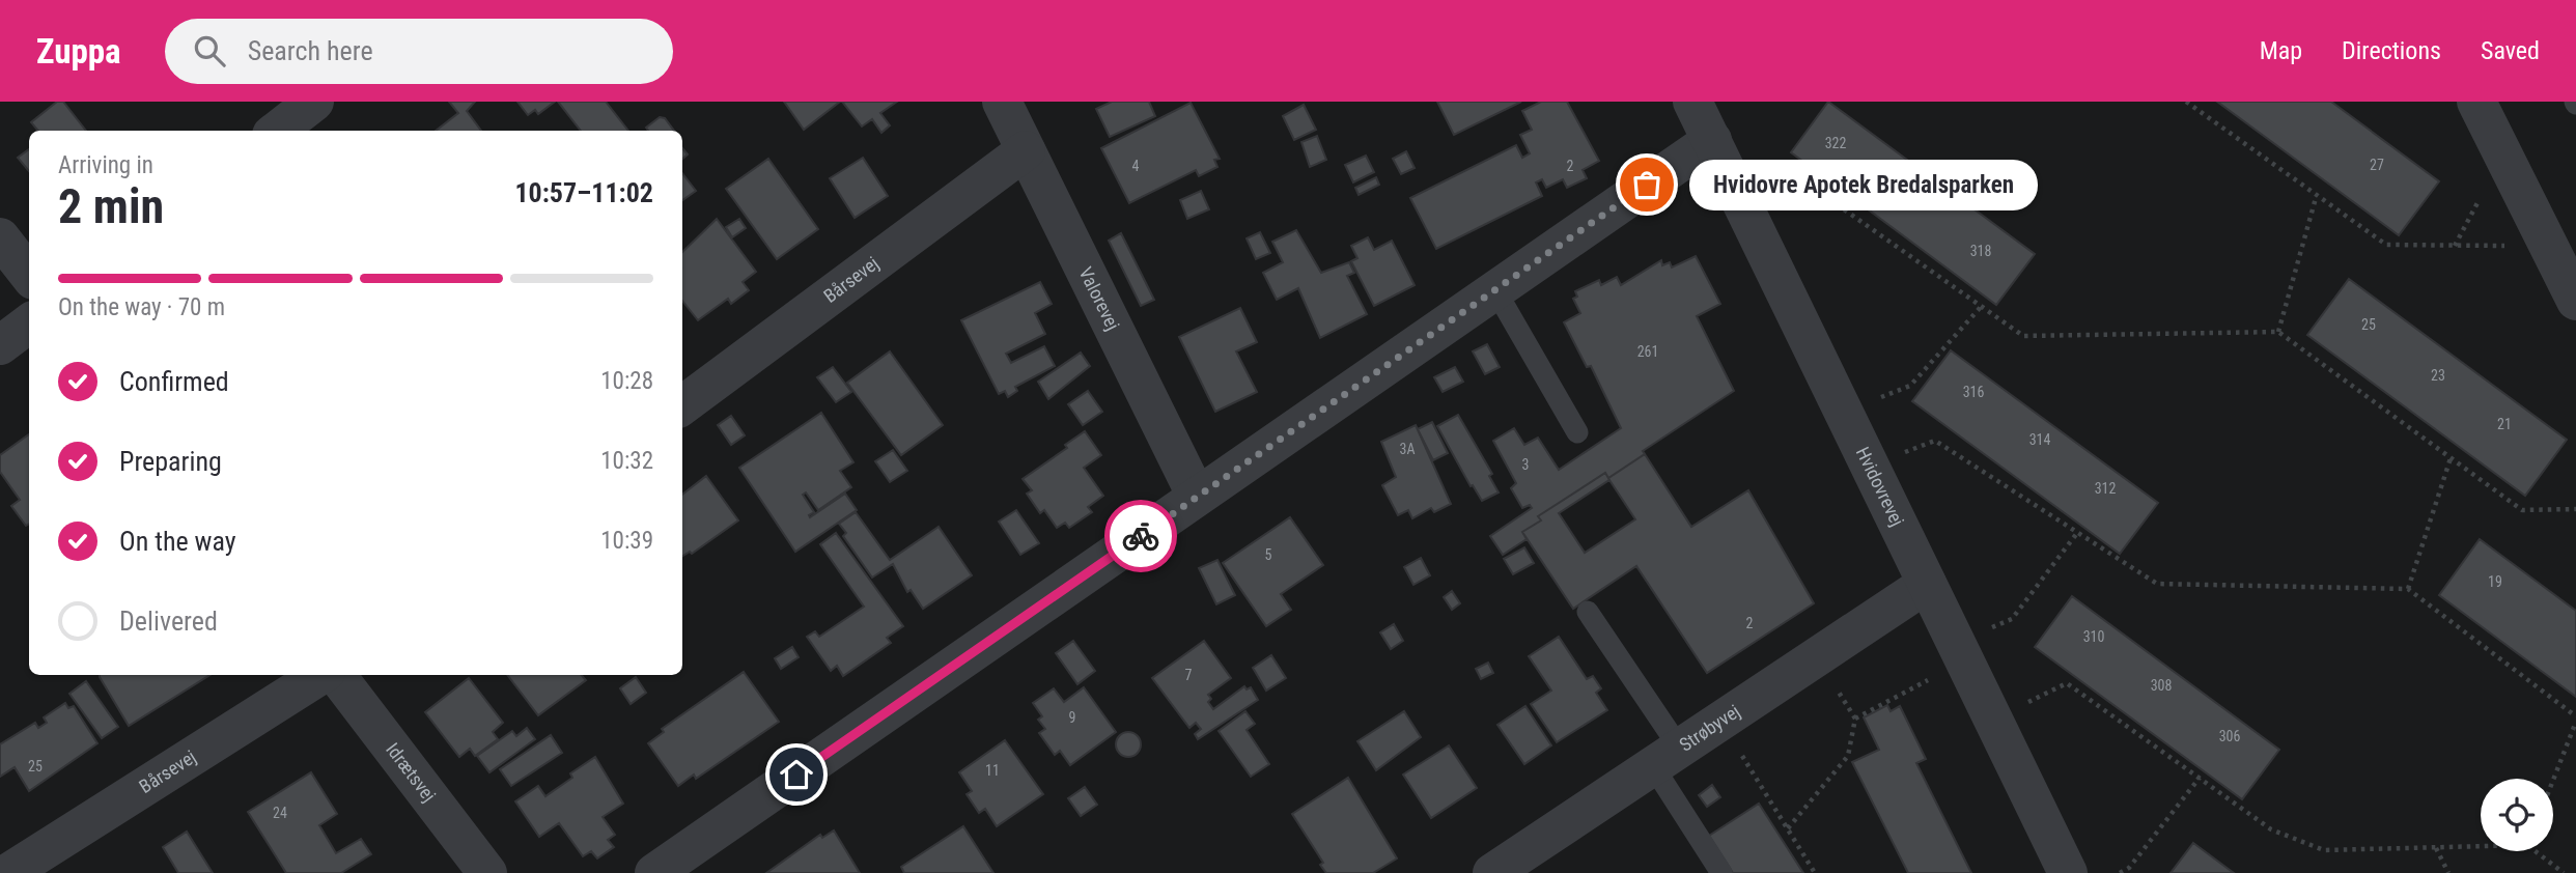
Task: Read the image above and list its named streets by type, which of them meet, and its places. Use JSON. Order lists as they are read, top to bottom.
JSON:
{
  "streets": {
    "street": [
      "Bårsevej",
      "Valorevej",
      "Hvidovrevej",
      "Strøbyvej",
      "Idrætsvej"
    ]
  },
  "crossings": [
    ["Bårsevej", "Valorevej"],
    ["Hvidovrevej", "Strøbyvej"]
  ],
  "places": ["Hvidovre Apotek Bredalsparken"],
  "house_numbers": [
    "322",
    "27",
    "4",
    "2",
    "318",
    "25",
    "261",
    "23",
    "316",
    "21",
    "314",
    "3A",
    "3",
    "312",
    "5",
    "19",
    "2",
    "310",
    "7",
    "308",
    "9",
    "306",
    "25",
    "11",
    "24"
  ],
  "page": {
    "header": "Zuppa",
    "search": "Search here",
    "nav": ["Map", "Directions", "Saved"],
    "heading": ["2 min", "Arriving in", "10:57–11:02"],
    "bubble": "Hvidovre Apotek Bredalsparken",
    "bar": "On the way · 70 m",
    "list": [
      ["Confirmed", "10:28"],
      ["Preparing", "10:32"],
      ["On the way", "10:39"],
      "Delivered"
    ]
  }
}
